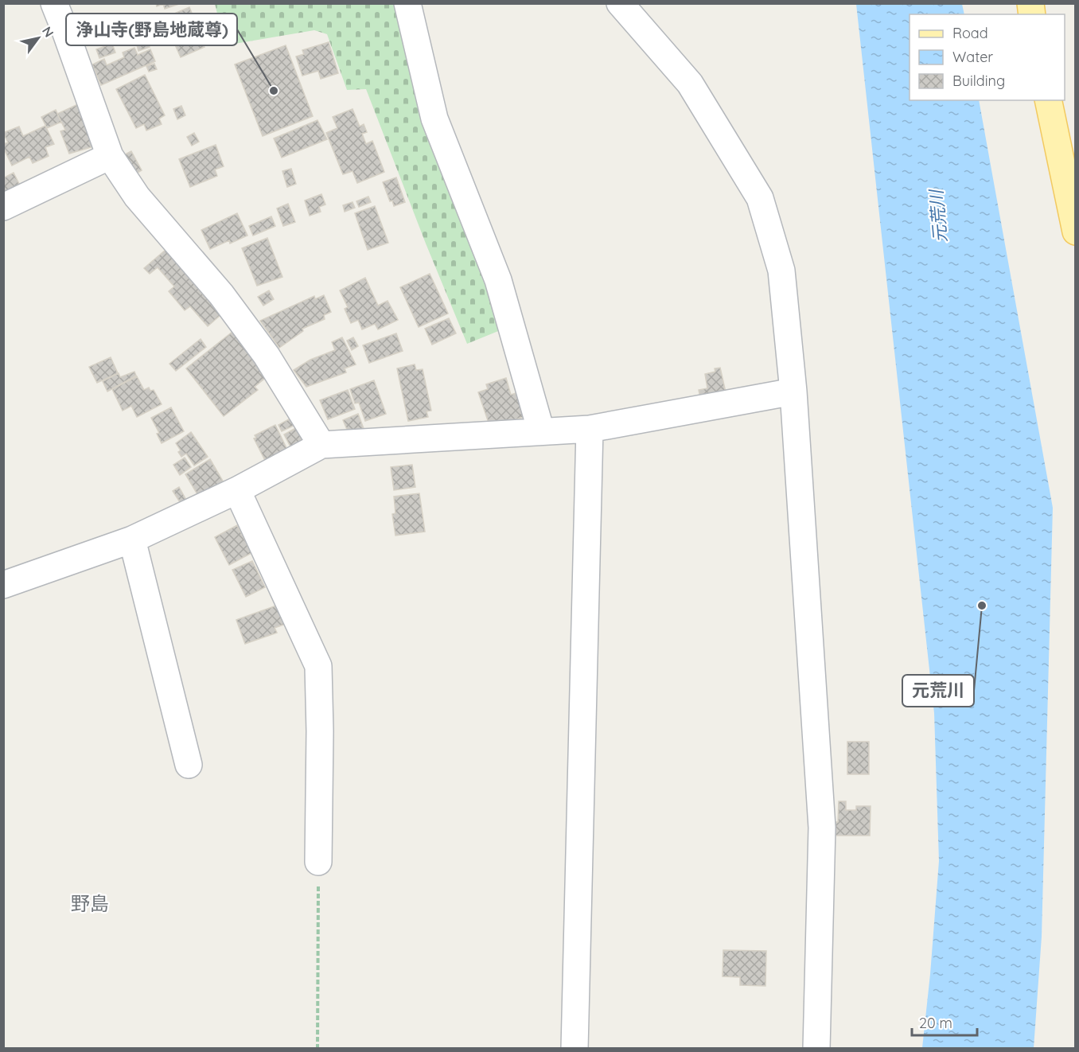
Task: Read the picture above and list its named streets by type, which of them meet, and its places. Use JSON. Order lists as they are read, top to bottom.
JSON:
{
  "districts": ["野島"],
  "water": ["元荒川"],
  "places": ["浄山寺(野島地蔵尊)", "元荒川"],
  "legend": ["Road", "Water", "Building"],
  "scale_bar": "20 m",
  "north": "top right"
}
